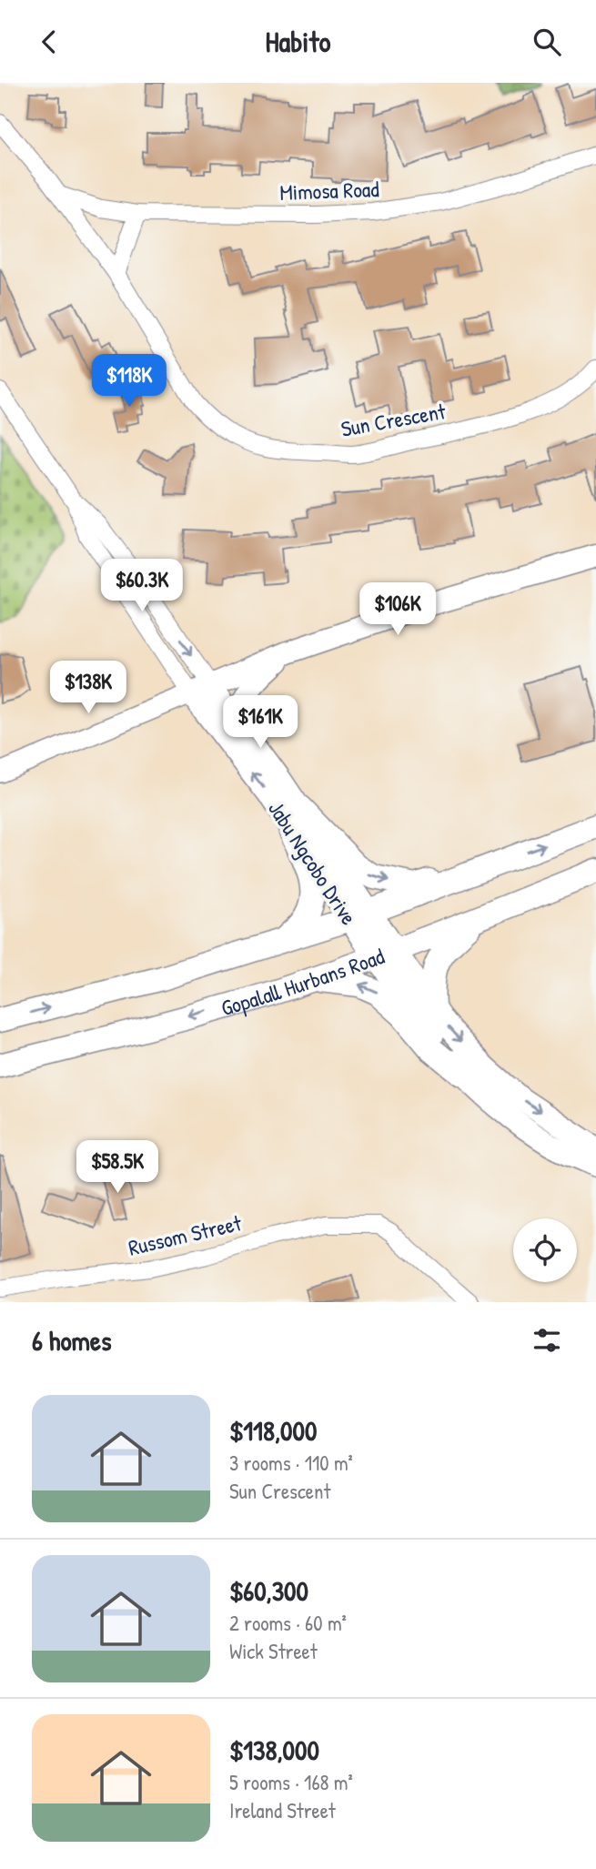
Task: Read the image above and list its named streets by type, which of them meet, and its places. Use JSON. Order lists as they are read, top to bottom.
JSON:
{
  "streets": {
    "main road": ["Jabu Ngcobo Drive", "Gopalall Hurbans Road"],
    "street": ["Mimosa Road", "Sun Crescent", "Russom Street"]
  },
  "crossings": [
    ["Mimosa Road", "Sun Crescent"],
    ["Jabu Ngcobo Drive", "Gopalall Hurbans Road"]
  ],
  "page": {
    "header": "Habito",
    "price": [
      "$118K",
      "$60.3K",
      "$106K",
      "$138K",
      "$161K",
      "$58.5K"
    ],
    "heading": "6 homes",
    "list": [
      {
        "name": "$118,000",
        "note": "3 rooms · 110 m² · Sun Crescent"
      },
      {
        "name": "$60,300",
        "note": "2 rooms · 60 m² · Wick Street"
      },
      {
        "name": "$138,000",
        "note": "5 rooms · 168 m² · Ireland Street"
      }
    ]
  }
}
